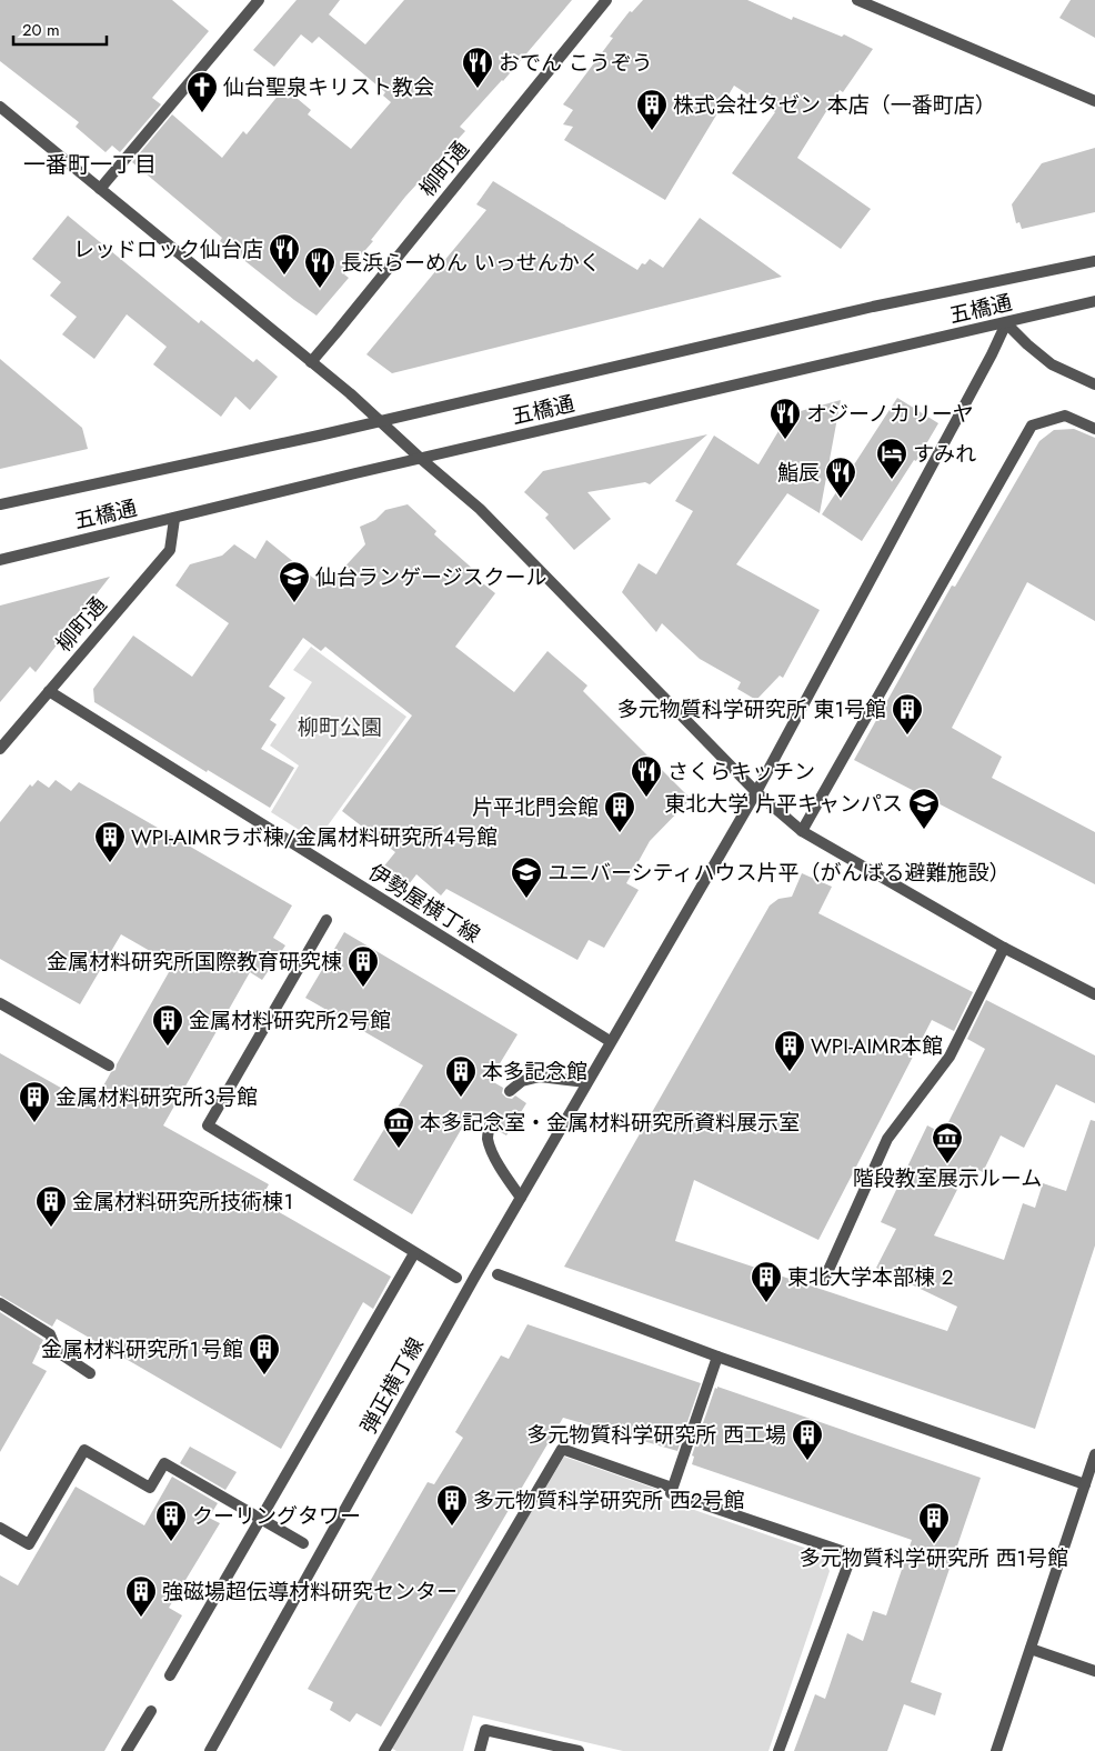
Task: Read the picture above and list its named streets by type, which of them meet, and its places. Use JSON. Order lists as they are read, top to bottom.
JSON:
{
  "streets": {
    "street": [
      "柳町通",
      "五橋通",
      "伊勢屋横丁線",
      "弾正横丁線"
    ]
  },
  "crossings": [
    ["柳町通", "五橋通"],
    ["柳町通", "伊勢屋横丁線"],
    ["五橋通", "弾正横丁線"],
    ["伊勢屋横丁線", "弾正横丁線"]
  ],
  "districts": ["一番町一丁目"],
  "parks": ["柳町公園"],
  "places": {
    "restaurant": [
      "おでん こうぞう",
      "レッドロック仙台店",
      "長浜らーめん いっせんかく",
      "オジーノカリーヤ",
      "鮨辰",
      "さくらキッチン"
    ],
    "church": ["仙台聖泉キリスト教会"],
    "building": [
      "株式会社タゼン 本店（一番町店）",
      "多元物質科学研究所 東1号館",
      "片平北門会館",
      "WPI-AIMRラボ棟/金属材料研究所４号館",
      "金属材料研究所国際教育研究棟",
      "金属材料研究所２号館",
      "WPI-AIMR本館",
      "本多記念館",
      "金属材料研究所３号館",
      "金属材料研究所技術棟１",
      "東北大学本部棟 2",
      "金属材料研究所１号館",
      "多元物質科学研究所 西工場",
      "多元物質科学研究所 西2号館",
      "クーリングタワー",
      "多元物質科学研究所 西1号館",
      "強磁場超伝導材料研究センター"
    ],
    "hotel": ["すみれ"],
    "school or university": ["仙台ランゲージスクール", "東北大学 片平キャンパス", "ユニバーシティハウス片平（がんばる避難施設）"],
    "museum": ["本多記念室・金属材料研究所資料展示室", "階段教室展示ルーム"]
  },
  "scale_bar": "20 m"
}
